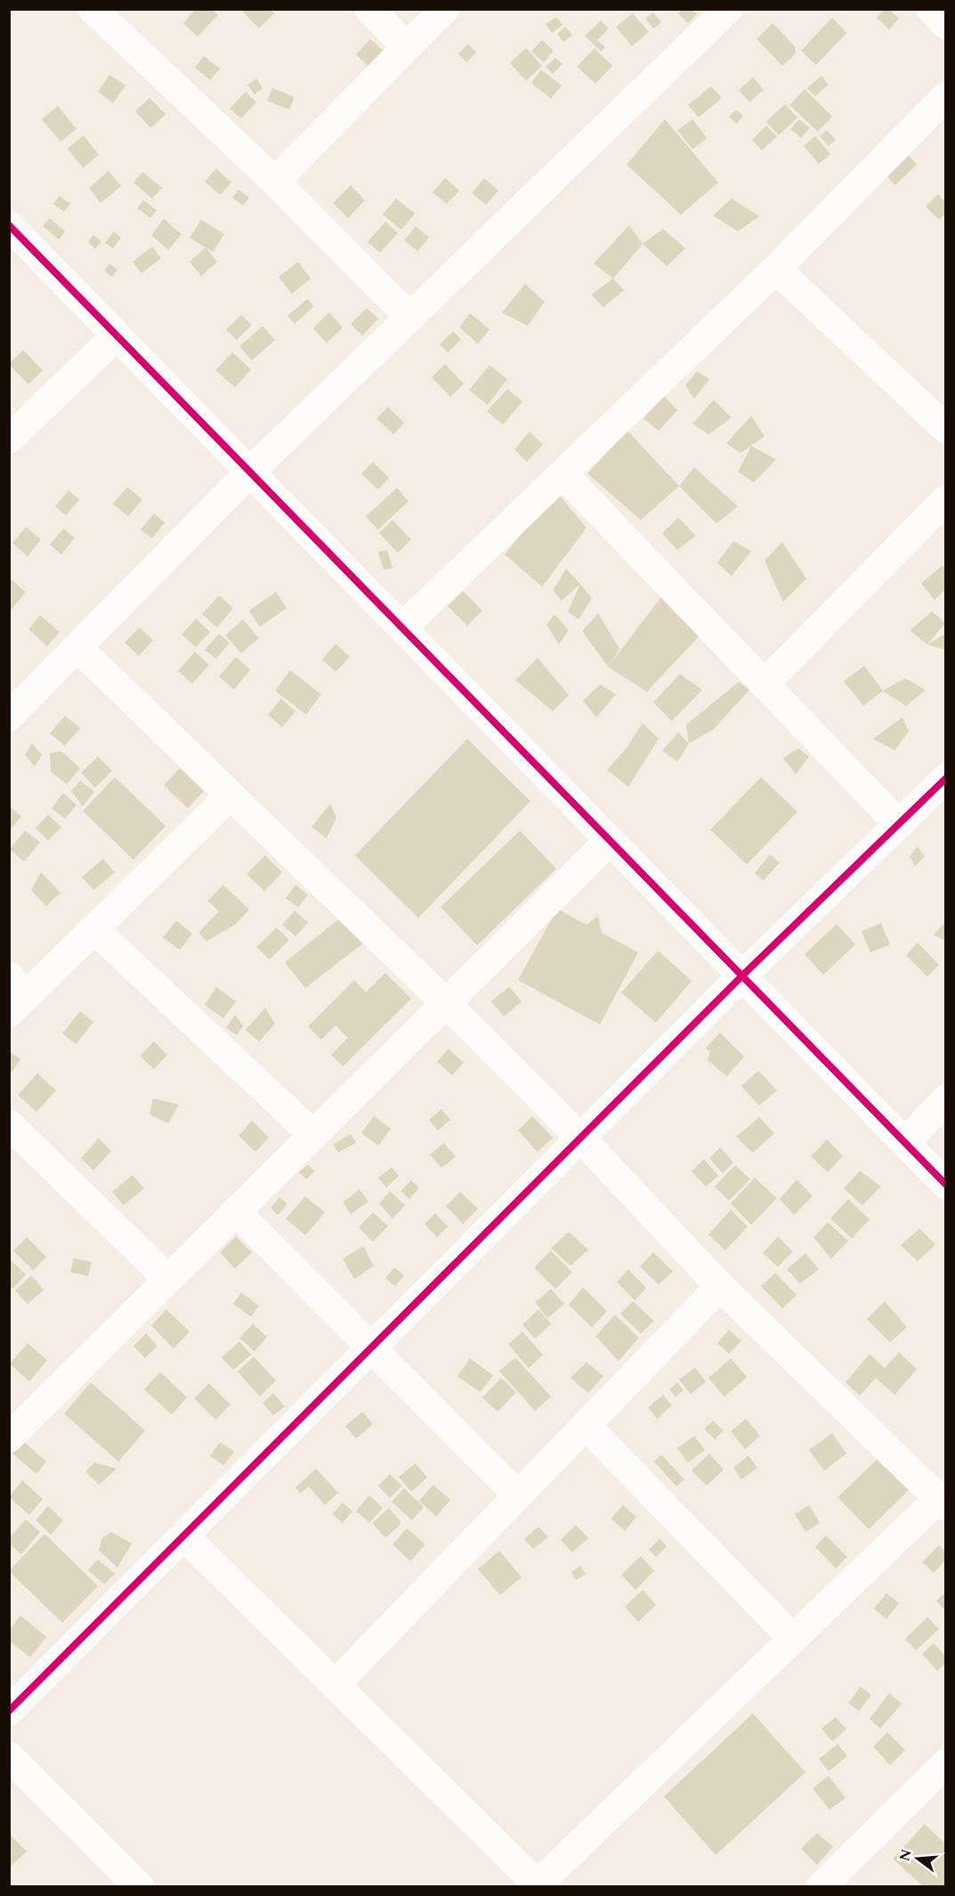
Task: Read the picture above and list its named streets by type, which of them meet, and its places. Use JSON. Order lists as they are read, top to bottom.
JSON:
{
  "north": "left"
}
